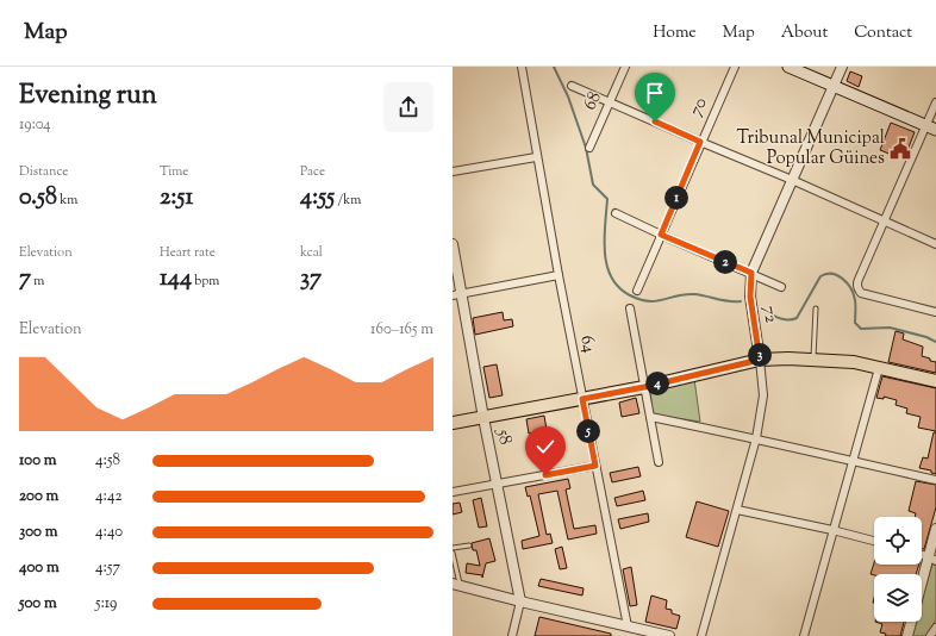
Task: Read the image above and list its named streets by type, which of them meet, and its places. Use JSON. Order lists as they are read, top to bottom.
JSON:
{
  "streets": {
    "street": [
      "68",
      "70",
      "72",
      "64",
      "58"
    ]
  },
  "places": {
    "public building": ["Tribunal Municipal Popular Güines"]
  },
  "page": {
    "header": "Map",
    "nav": [
      "Home",
      "Map",
      "About",
      "Contact"
    ],
    "heading": ["Evening run", "19:04"],
    "stats": [
      ["Distance", "0.58 km"],
      ["Time", "2:51"],
      ["Pace", "4:55 /km"],
      ["Elevation", "7 m"],
      ["Heart rate", "144 bpm"],
      ["kcal", "37"]
    ],
    "pins": [
      "1",
      "2",
      "3",
      "4",
      "5"
    ],
    "chart": ["Elevation", "160–165 m"],
    "list": [
      {
        "name": "100 m",
        "note": "4:58"
      },
      {
        "name": "200 m",
        "note": "4:42"
      },
      {
        "name": "300 m",
        "note": "4:40"
      },
      {
        "name": "400 m",
        "note": "4:57"
      },
      {
        "name": "500 m",
        "note": "5:19"
      }
    ]
  }
}
